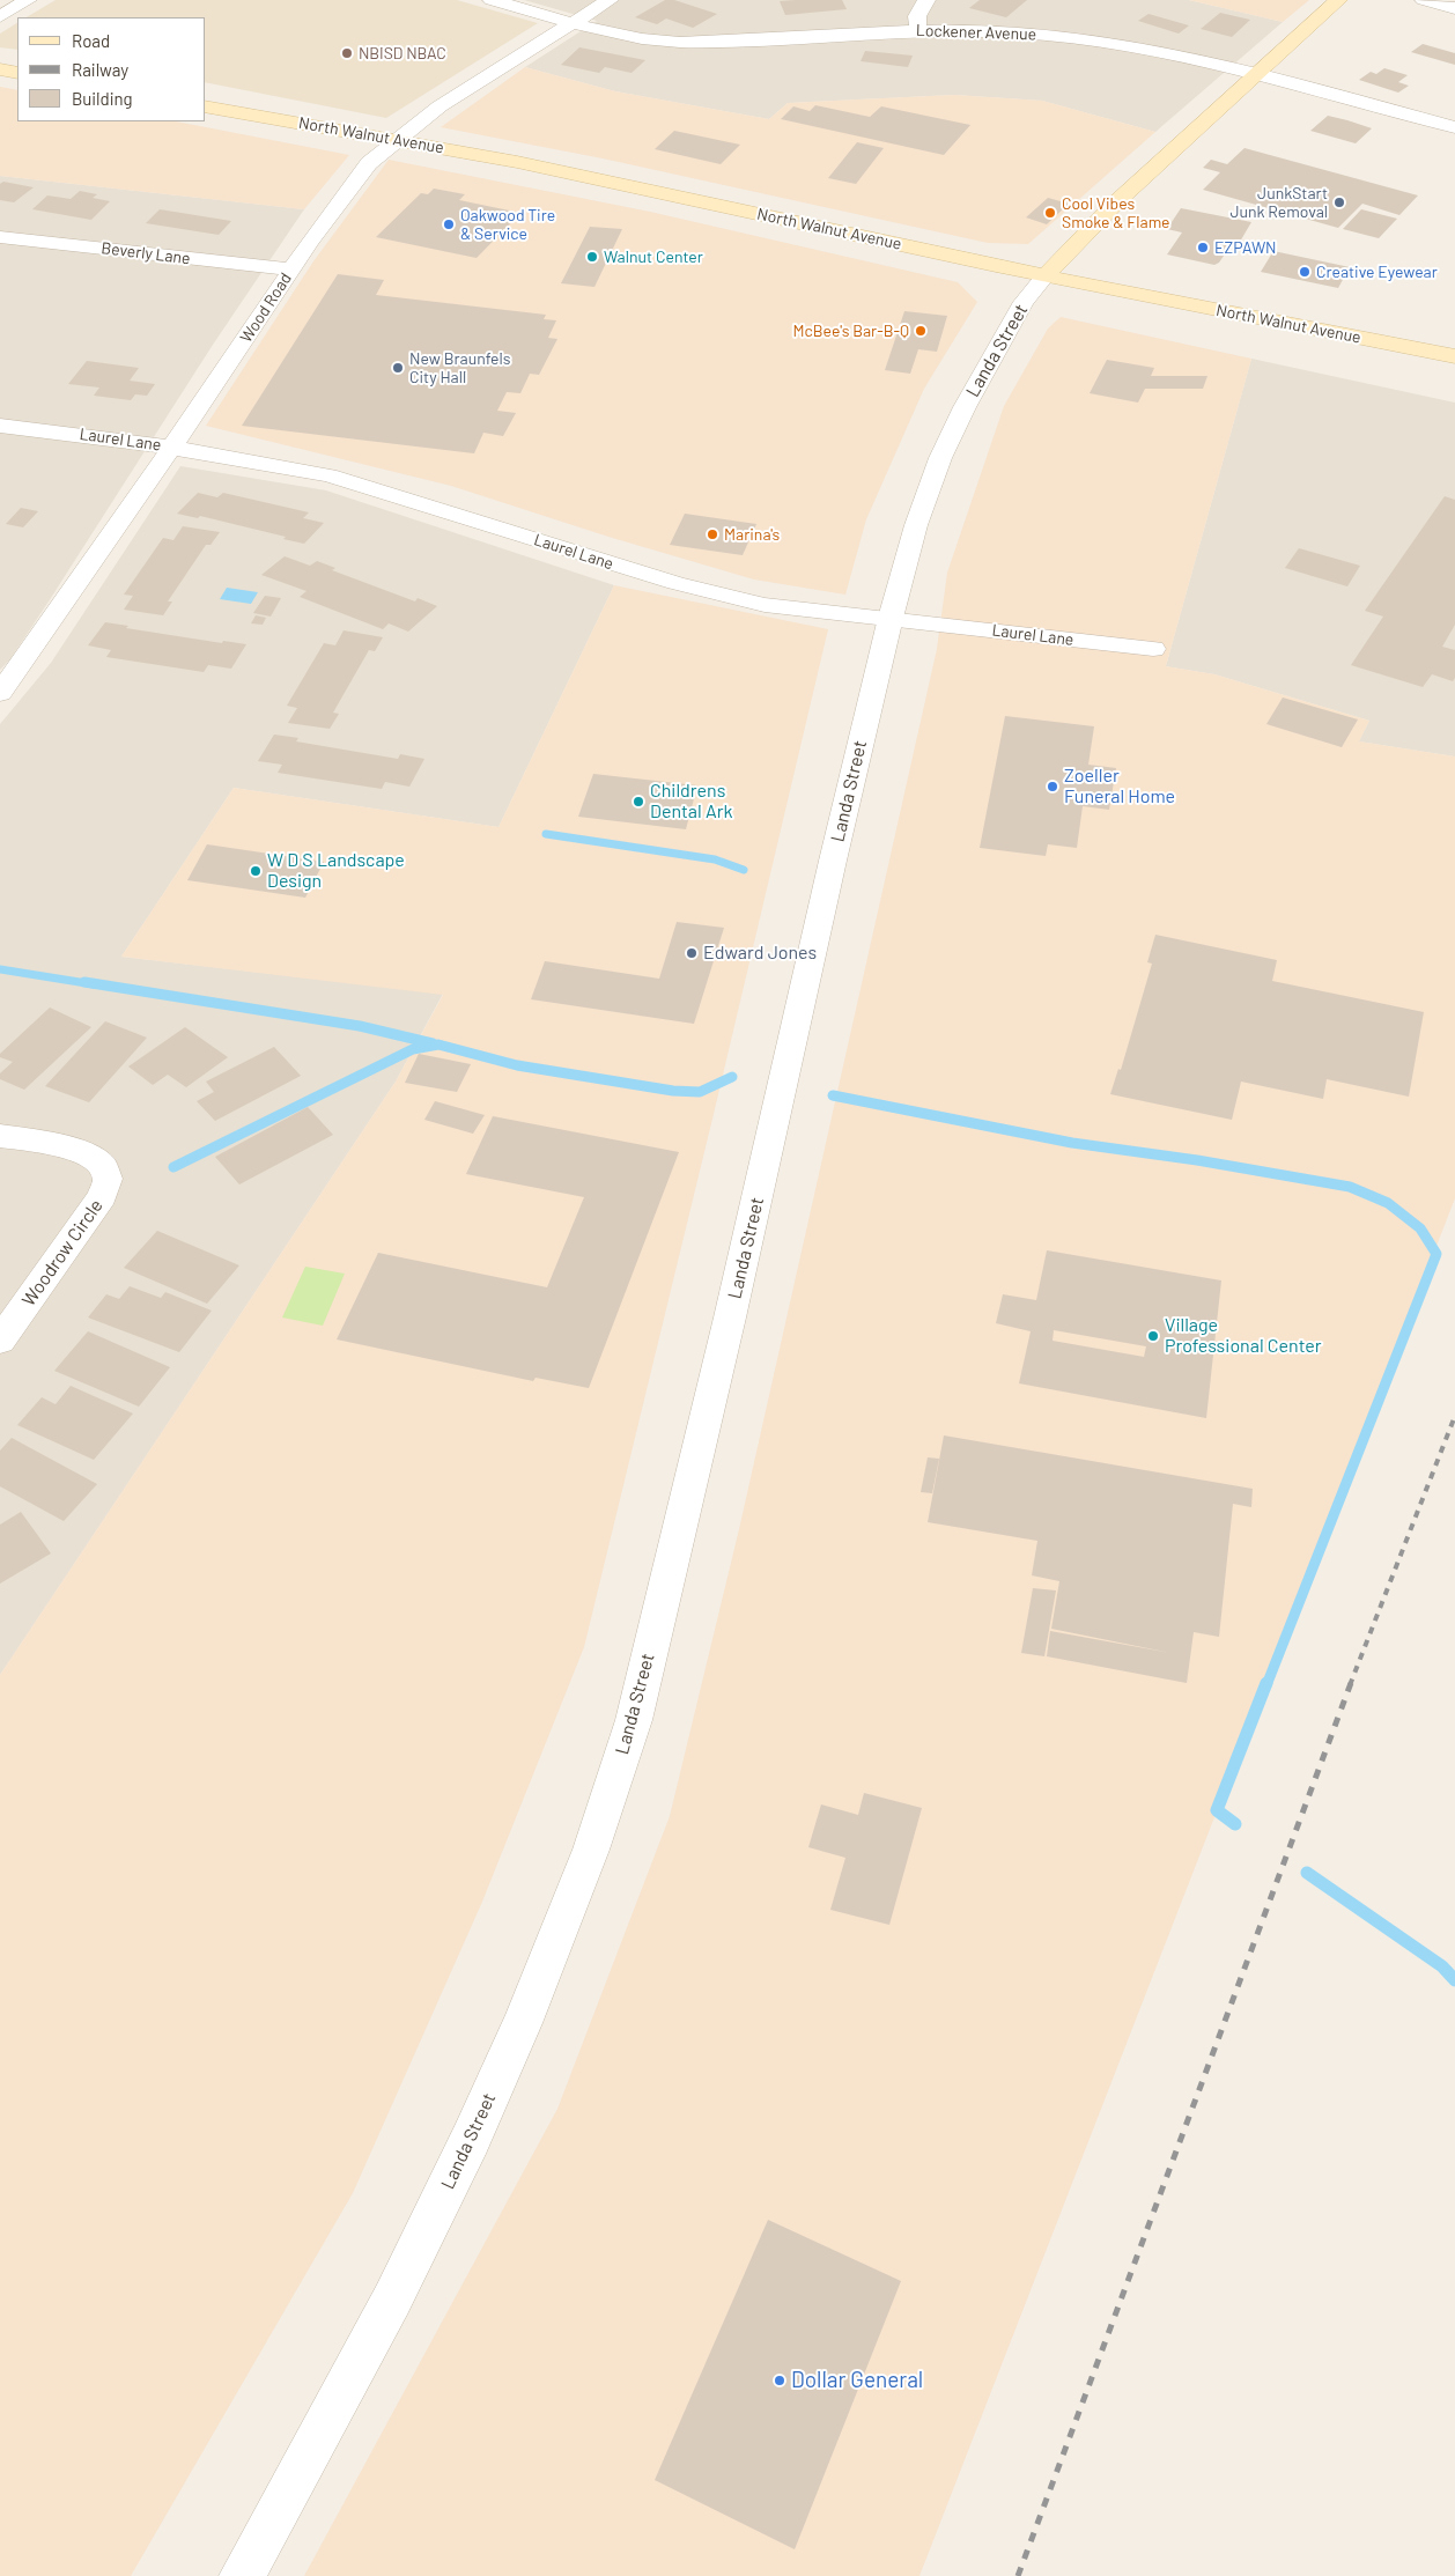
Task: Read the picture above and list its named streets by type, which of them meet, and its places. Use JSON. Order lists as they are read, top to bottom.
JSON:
{
  "streets": {
    "main road": ["North Walnut Avenue", "Landa Street"],
    "street": [
      "Lockener Avenue",
      "Beverly Lane",
      "Wood Road",
      "Laurel Lane",
      "Woodrow Circle"
    ]
  },
  "crossings": [
    ["Lockener Avenue", "Wood Road"],
    ["Lockener Avenue", "Landa Street"],
    ["North Walnut Avenue", "Wood Road"],
    ["North Walnut Avenue", "Landa Street"],
    ["Beverly Lane", "Wood Road"],
    ["Wood Road", "Laurel Lane"],
    ["Landa Street", "Laurel Lane"]
  ],
  "places": [
    "NBISD NBAC",
    "JunkStart Junk Removal",
    "Cool Vibes Smoke & Flame",
    "Oakwood Tire & Service",
    "EZPAWN",
    "Walnut Center",
    "Creative Eyewear",
    "McBee's Bar-B-Q",
    "New Braunfels City Hall",
    "Marina's",
    "Zoeller Funeral Home",
    "Childrens Dental Ark",
    "W D S Landscape Design",
    "Edward Jones",
    "Village Professional Center",
    "Dollar General"
  ],
  "legend": ["Road", "Railway", "Building"]
}
